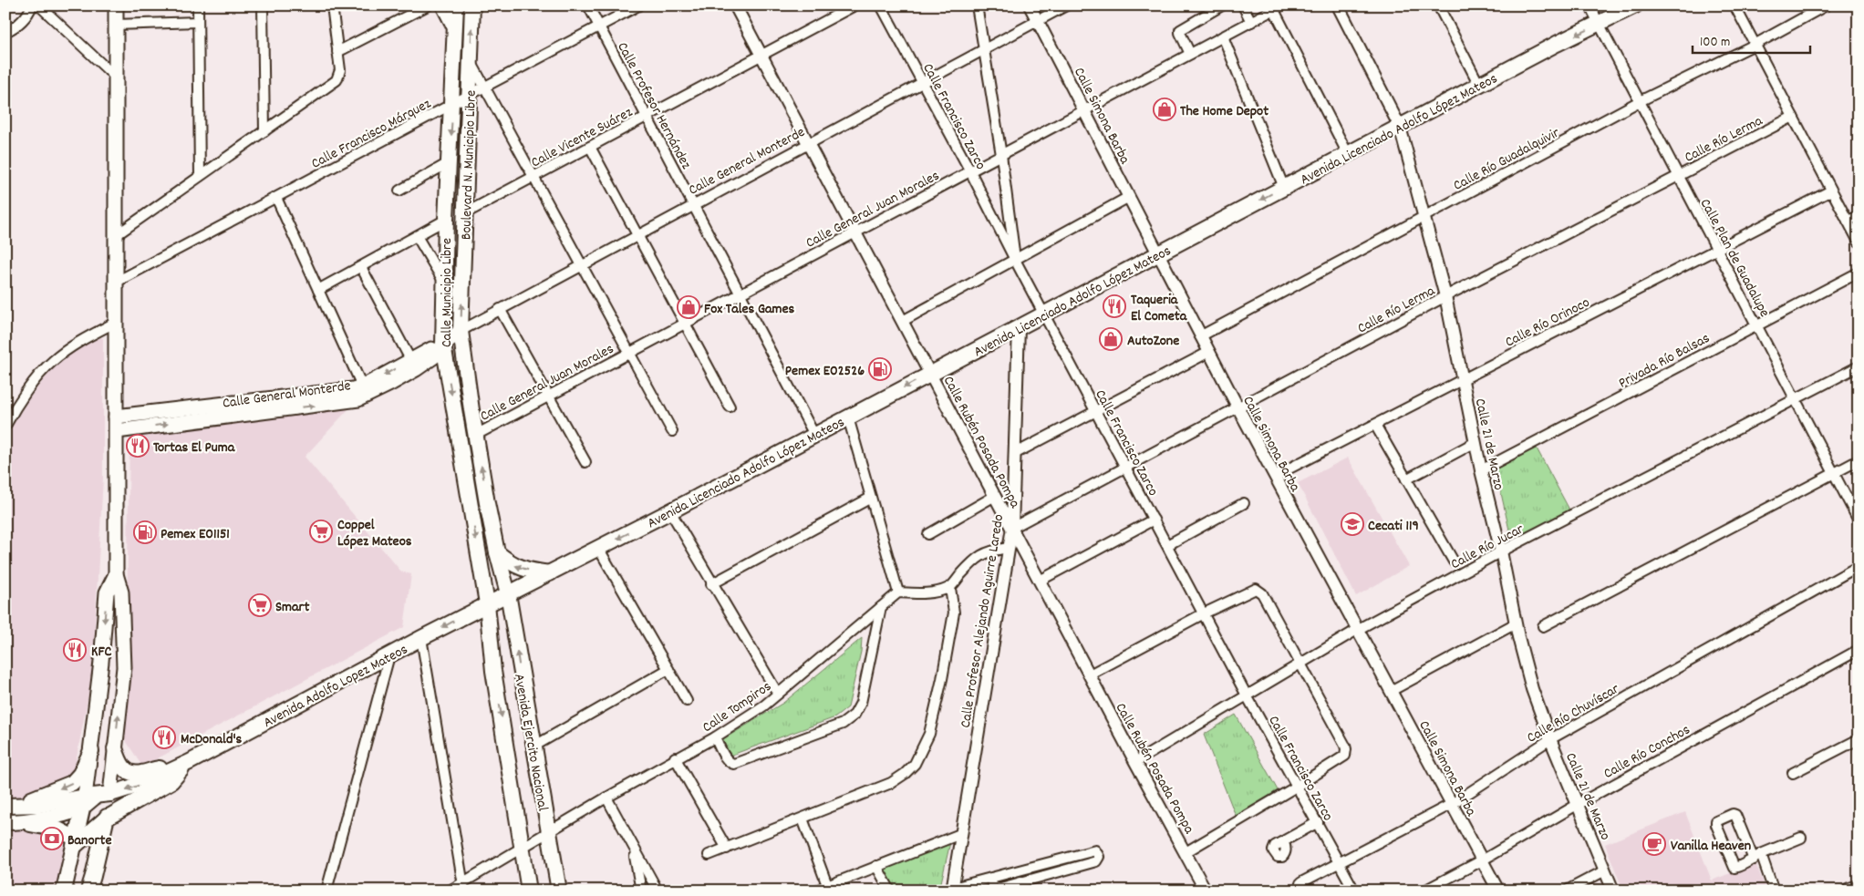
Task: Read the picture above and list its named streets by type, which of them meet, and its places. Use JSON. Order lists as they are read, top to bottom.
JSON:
{
  "streets": {
    "main road": [
      "Avenida Licenciado Adolfo López Mateos",
      "Calle General Monterde",
      "Boulevard N. Municipio Libre",
      "Calle Municipio Libre",
      "Avenida Adolfo Lopez Mateos",
      "Avenida Ejercito Nacional"
    ],
    "street": [
      "Calle Profesor Hernández",
      "Calle Simona Barba",
      "Calle Francisco Zarco",
      "Calle Francisco Márquez",
      "Calle Vicente Suárez",
      "Calle Río Lerma",
      "Calle Río Guadalquivir",
      "Calle General Juan Morales",
      "Calle Plan de Guadalupe",
      "Calle Río Orinoco",
      "Privada Río Balsas",
      "Calle Rubén Posada Pompa",
      "Calle 21 de Marzo",
      "Calle Río Jucar",
      "Calle Profesor Alejando Aguirre Laredo",
      "Calle Tompiros",
      "Calle Río Chuvíscar",
      "Calle Río Conchos"
    ]
  },
  "crossings": [
    ["Calle Profesor Hernández", "Avenida Licenciado Adolfo López Mateos"],
    ["Calle Profesor Hernández", "Calle Francisco Márquez"],
    ["Calle Profesor Hernández", "Calle Vicente Suárez"],
    ["Calle Profesor Hernández", "Calle General Monterde"],
    ["Calle Profesor Hernández", "Calle General Juan Morales"],
    ["Calle Simona Barba", "Avenida Licenciado Adolfo López Mateos"],
    ["Calle Simona Barba", "Calle Río Lerma"],
    ["Calle Simona Barba", "Calle Río Guadalquivir"],
    ["Calle Simona Barba", "Calle General Monterde"],
    ["Calle Simona Barba", "Calle General Juan Morales"],
    ["Calle Simona Barba", "Calle Río Orinoco"],
    ["Calle Simona Barba", "Calle Río Jucar"],
    ["Calle Simona Barba", "Calle Río Chuvíscar"],
    ["Calle Simona Barba", "Calle Río Conchos"],
    ["Calle Francisco Zarco", "Avenida Licenciado Adolfo López Mateos"],
    ["Calle Francisco Zarco", "Calle Río Lerma"],
    ["Calle Francisco Zarco", "Calle General Monterde"],
    ["Calle Francisco Zarco", "Calle General Juan Morales"],
    ["Calle Francisco Zarco", "Calle Río Jucar"],
    ["Calle Francisco Zarco", "Calle Río Chuvíscar"],
    ["Avenida Licenciado Adolfo López Mateos", "Boulevard N. Municipio Libre"],
    ["Avenida Licenciado Adolfo López Mateos", "Calle Plan de Guadalupe"],
    ["Avenida Licenciado Adolfo López Mateos", "Calle Rubén Posada Pompa"],
    ["Avenida Licenciado Adolfo López Mateos", "Calle 21 de Marzo"],
    ["Avenida Licenciado Adolfo López Mateos", "Calle Profesor Alejando Aguirre Laredo"],
    ["Avenida Licenciado Adolfo López Mateos", "Avenida Adolfo Lopez Mateos"],
    ["Avenida Licenciado Adolfo López Mateos", "Avenida Ejercito Nacional"],
    ["Calle Francisco Márquez", "Boulevard N. Municipio Libre"],
    ["Calle Francisco Márquez", "Calle Municipio Libre"],
    ["Calle Vicente Suárez", "Boulevard N. Municipio Libre"],
    ["Calle Vicente Suárez", "Calle Rubén Posada Pompa"],
    ["Calle Río Lerma", "Calle Plan de Guadalupe"],
    ["Calle Río Lerma", "Calle Rubén Posada Pompa"],
    ["Calle Río Lerma", "Calle 21 de Marzo"],
    ["Calle Río Lerma", "Calle Profesor Alejando Aguirre Laredo"],
    ["Calle Río Guadalquivir", "Calle Plan de Guadalupe"],
    ["Calle Río Guadalquivir", "Calle 21 de Marzo"],
    ["Calle General Monterde", "Boulevard N. Municipio Libre"],
    ["Calle General Monterde", "Calle Municipio Libre"],
    ["Calle General Monterde", "Calle Rubén Posada Pompa"],
    ["Boulevard N. Municipio Libre", "Calle General Juan Morales"],
    ["Boulevard N. Municipio Libre", "Avenida Adolfo Lopez Mateos"],
    ["Boulevard N. Municipio Libre", "Avenida Ejercito Nacional"],
    ["Calle General Juan Morales", "Calle Rubén Posada Pompa"],
    ["Calle Plan de Guadalupe", "Calle Río Orinoco"],
    ["Calle Plan de Guadalupe", "Privada Río Balsas"],
    ["Calle Plan de Guadalupe", "Calle Río Jucar"],
    ["Calle Municipio Libre", "Avenida Adolfo Lopez Mateos"],
    ["Calle Municipio Libre", "Avenida Ejercito Nacional"],
    ["Calle Río Orinoco", "Calle 21 de Marzo"],
    ["Privada Río Balsas", "Calle 21 de Marzo"],
    ["Calle Rubén Posada Pompa", "Calle Río Jucar"],
    ["Calle Rubén Posada Pompa", "Calle Profesor Alejando Aguirre Laredo"],
    ["Calle 21 de Marzo", "Calle Río Jucar"],
    ["Calle 21 de Marzo", "Calle Río Chuvíscar"],
    ["Calle 21 de Marzo", "Calle Río Conchos"],
    ["Avenida Adolfo Lopez Mateos", "Avenida Ejercito Nacional"],
    ["Calle Tompiros", "Avenida Ejercito Nacional"]
  ],
  "one_way": ["Avenida Licenciado Adolfo López Mateos", "Boulevard N. Municipio Libre", "Calle Municipio Libre"],
  "places": {
    "shop": ["The Home Depot", "Fox Tales Games", "AutoZone"],
    "restaurant": [
      "Taqueria El Cometa",
      "Tortas El Puma",
      "KFC",
      "McDonald's"
    ],
    "fuel station": ["Pemex E02526", "Pemex E01151"],
    "school or university": ["Cecati 119"],
    "supermarket": ["Coppel López Mateos", "Smart"],
    "bank": ["Banorte"],
    "cafe": ["Vanilla Heaven"]
  },
  "scale_bar": "100 m"
}
